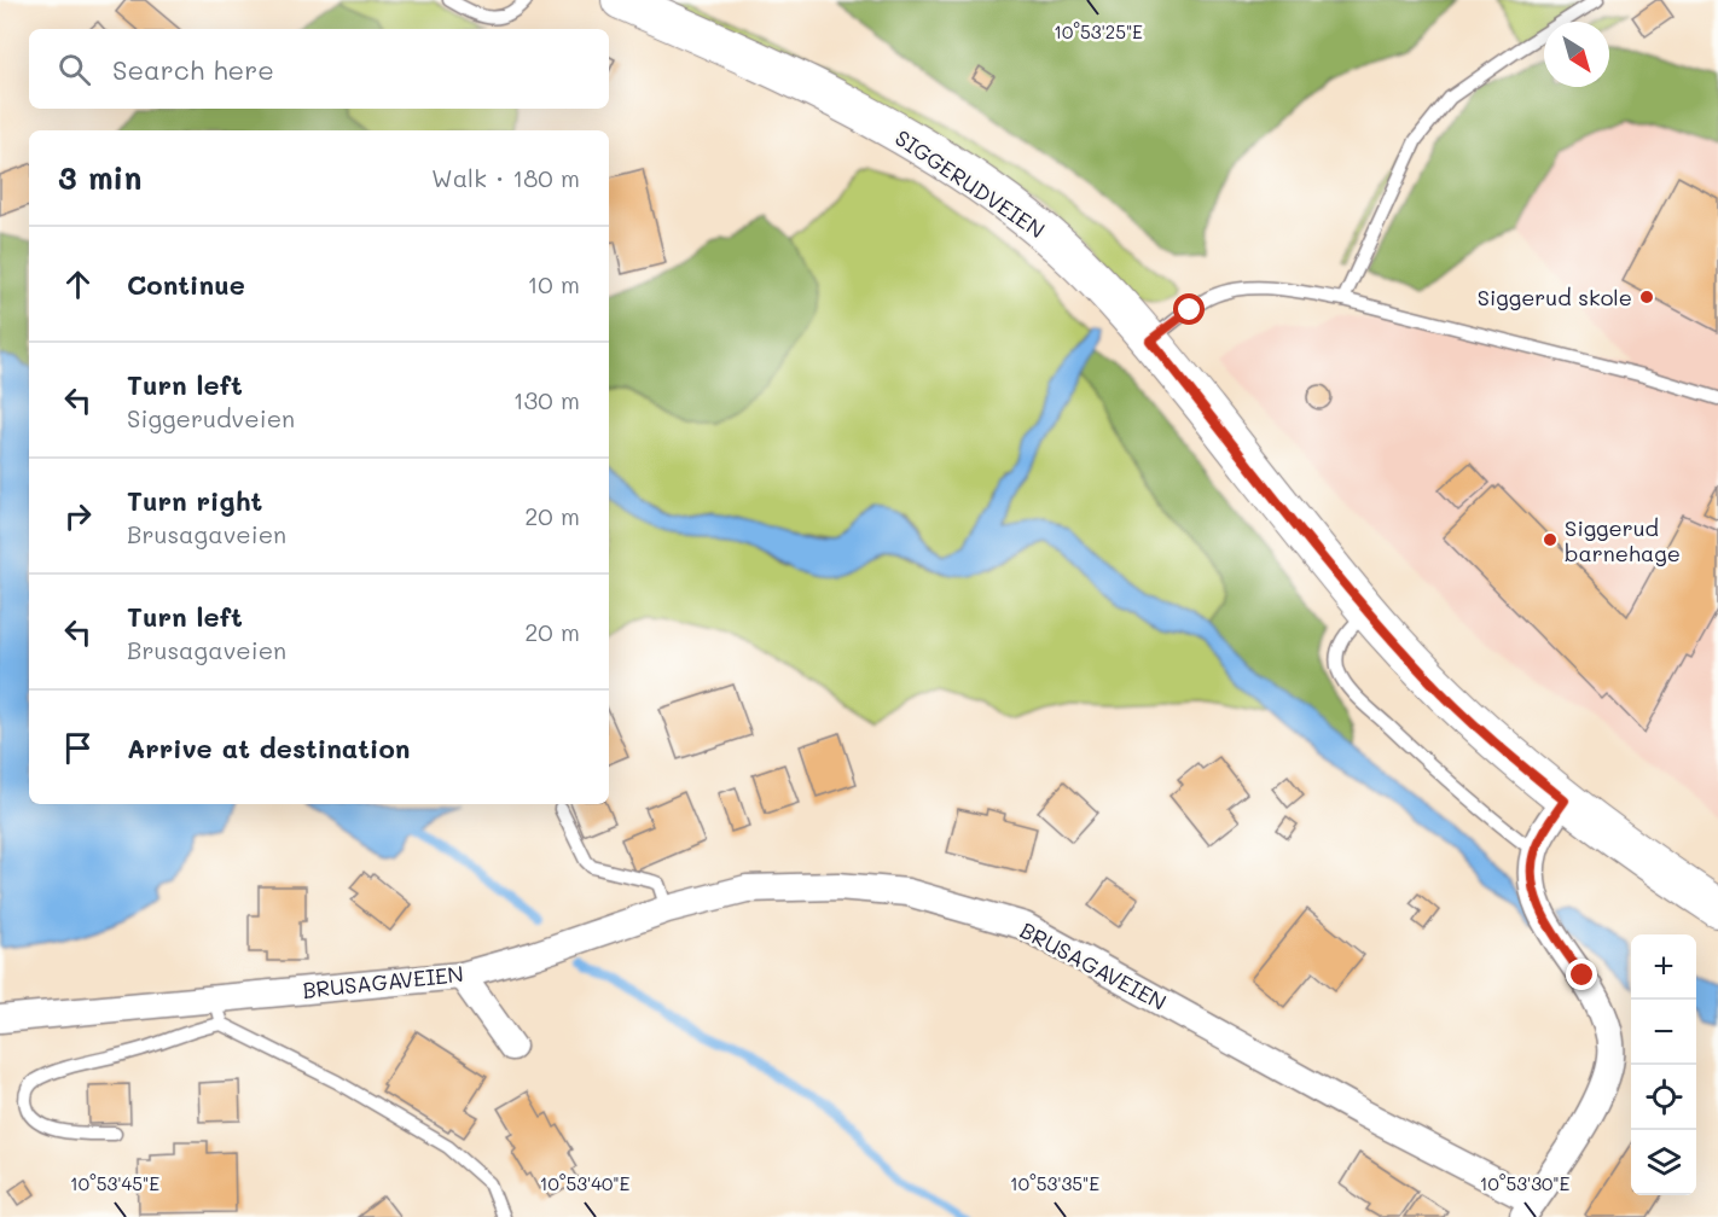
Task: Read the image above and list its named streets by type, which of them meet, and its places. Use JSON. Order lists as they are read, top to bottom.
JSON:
{
  "streets": {
    "main road": ["SIGGERUDVEIEN"],
    "street": ["BRUSAGAVEIEN"]
  },
  "crossings": [
    ["SIGGERUDVEIEN", "BRUSAGAVEIEN"]
  ],
  "places": ["Siggerud skole", "Siggerud barnehage"],
  "north": "bottom right",
  "page": {
    "search": "Search here",
    "heading": ["3 min", "Walk · 180 m"],
    "list": [
      ["Continue", "10 m"],
      ["Turn left", "Siggerudveien", "130 m"],
      ["Turn right", "Brusagaveien", "20 m"],
      ["Turn left", "Brusagaveien", "20 m"],
      "Arrive at destination"
    ],
    "map_buttons": ["+", "−"]
  },
  "coordinates": [
    "10°53'25\"E",
    "10°53'45\"E",
    "10°53'40\"E",
    "10°53'35\"E",
    "10°53'30\"E"
  ]
}
